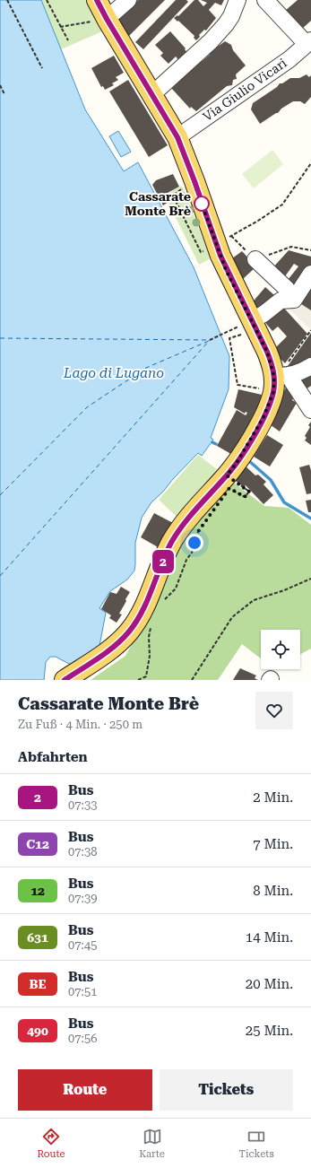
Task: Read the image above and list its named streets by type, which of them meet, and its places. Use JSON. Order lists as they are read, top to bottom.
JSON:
{
  "streets": {
    "street": ["Via Giulio Vicari"]
  },
  "water": ["Lago di Lugano"],
  "places": ["Cassarate Monte Brè"],
  "lines": ["bus line 2"],
  "page": {
    "on_map": "2",
    "heading": [
      ["Cassarate Monte Brè", "Zu Fuß · 4 Min. · 250 m"],
      "Abfahrten"
    ],
    "list": [
      {
        "mark": "2",
        "name": "Bus",
        "note": "07:33",
        "value": "2 Min."
      },
      {
        "mark": "C12",
        "name": "Bus",
        "note": "07:38",
        "value": "7 Min."
      },
      {
        "mark": "12",
        "name": "Bus",
        "note": "07:39",
        "value": "8 Min."
      },
      {
        "mark": "631",
        "name": "Bus",
        "note": "07:45",
        "value": "14 Min."
      },
      {
        "mark": "BE",
        "name": "Bus",
        "note": "07:51",
        "value": "20 Min."
      },
      {
        "mark": "490",
        "name": "Bus",
        "note": "07:56",
        "value": "25 Min."
      }
    ],
    "buttons": ["Route", "Tickets"],
    "tabs": ["Route", "Karte", "Tickets"]
  }
}
